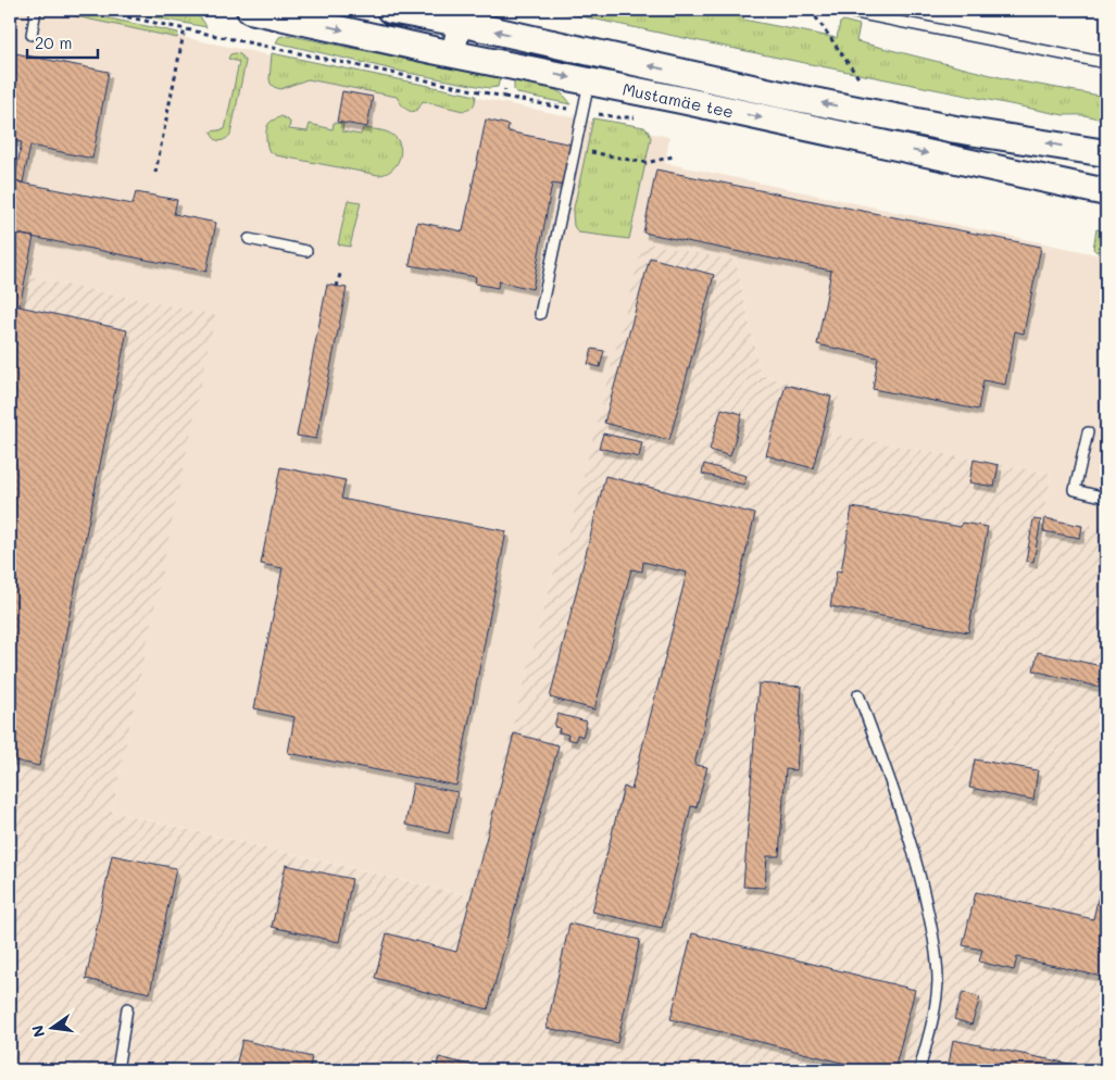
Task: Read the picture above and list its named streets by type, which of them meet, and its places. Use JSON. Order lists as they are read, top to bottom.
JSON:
{
  "streets": {
    "main road": ["Mustamäe tee"]
  },
  "scale_bar": "20 m",
  "north": "left"
}
